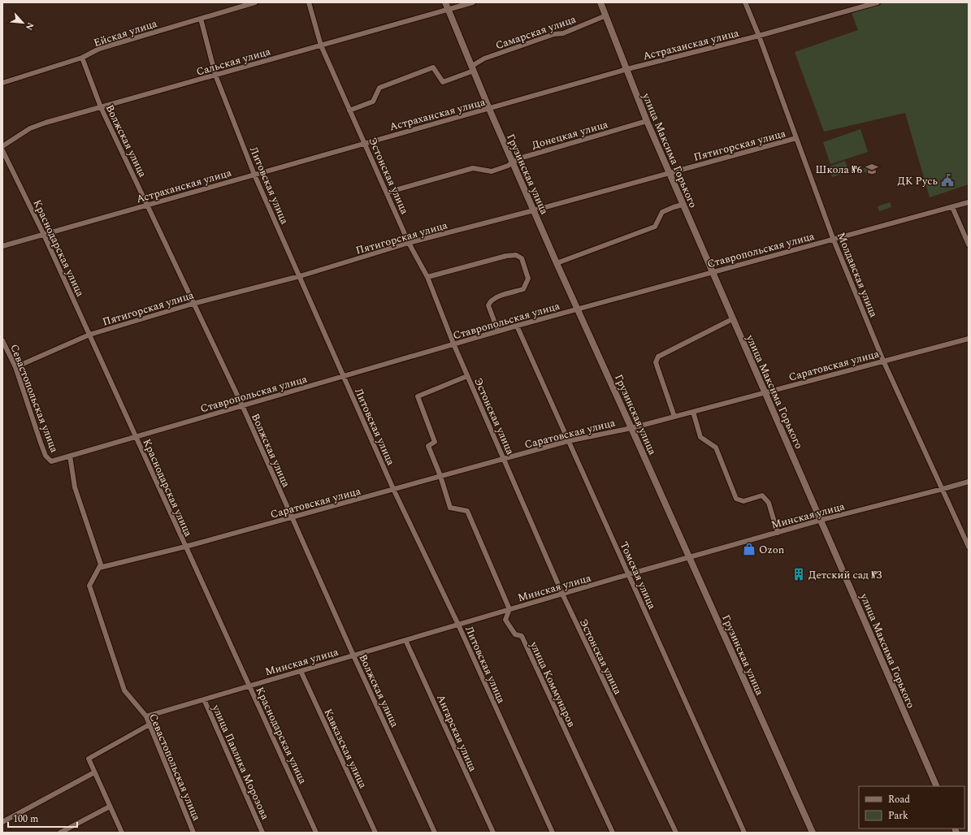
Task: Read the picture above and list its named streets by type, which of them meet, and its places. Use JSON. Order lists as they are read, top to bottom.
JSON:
{
  "streets": {
    "main road": ["улица Максима Горького", "Грузинская улица"],
    "street": [
      "Самарская улица",
      "Ейская улица",
      "Астраханская улица",
      "Сальская улица",
      "Донецкая улица",
      "Волжская улица",
      "Пятигорская улица",
      "Эстонская улица",
      "Литовская улица",
      "Краснодарская улица",
      "Ставропольская улица",
      "Молдавская улица",
      "Саратовская улица",
      "Севастопольская улица",
      "Минская улица",
      "Томская улица",
      "улица Коммунаров",
      "Ангарская улица",
      "Кавказская улица",
      "улица Павлика Морозова"
    ]
  },
  "crossings": [
    ["Самарская улица", "улица Максима Горького"],
    ["Самарская улица", "Грузинская улица"],
    ["Самарская улица", "Эстонская улица"],
    ["Ейская улица", "Волжская улица"],
    ["Ейская улица", "Литовская улица"],
    ["Астраханская улица", "Волжская улица"],
    ["Астраханская улица", "улица Максима Горького"],
    ["Астраханская улица", "Грузинская улица"],
    ["Астраханская улица", "Эстонская улица"],
    ["Астраханская улица", "Литовская улица"],
    ["Астраханская улица", "Краснодарская улица"],
    ["Астраханская улица", "Молдавская улица"],
    ["Сальская улица", "Волжская улица"],
    ["Сальская улица", "Грузинская улица"],
    ["Сальская улица", "Эстонская улица"],
    ["Сальская улица", "Литовская улица"],
    ["Донецкая улица", "улица Максима Горького"],
    ["Донецкая улица", "Грузинская улица"],
    ["Донецкая улица", "Эстонская улица"],
    ["Волжская улица", "Пятигорская улица"],
    ["Волжская улица", "Ставропольская улица"],
    ["Волжская улица", "Саратовская улица"],
    ["Волжская улица", "Минская улица"],
    ["Пятигорская улица", "улица Максима Горького"],
    ["Пятигорская улица", "Грузинская улица"],
    ["Пятигорская улица", "Эстонская улица"],
    ["Пятигорская улица", "Литовская улица"],
    ["Пятигорская улица", "Краснодарская улица"],
    ["Пятигорская улица", "Молдавская улица"],
    ["Пятигорская улица", "Севастопольская улица"],
    ["улица Максима Горького", "Ставропольская улица"],
    ["улица Максима Горького", "Саратовская улица"],
    ["улица Максима Горького", "Минская улица"],
    ["Грузинская улица", "Ставропольская улица"],
    ["Грузинская улица", "Саратовская улица"],
    ["Грузинская улица", "Минская улица"],
    ["Эстонская улица", "Ставропольская улица"],
    ["Эстонская улица", "Саратовская улица"],
    ["Эстонская улица", "Минская улица"],
    ["Эстонская улица", "улица Коммунаров"],
    ["Литовская улица", "Ставропольская улица"],
    ["Литовская улица", "Саратовская улица"],
    ["Литовская улица", "Минская улица"],
    ["Краснодарская улица", "Ставропольская улица"],
    ["Краснодарская улица", "Саратовская улица"],
    ["Краснодарская улица", "Минская улица"],
    ["Ставропольская улица", "Молдавская улица"],
    ["Ставропольская улица", "Севастопольская улица"],
    ["Ставропольская улица", "Томская улица"],
    ["Молдавская улица", "Саратовская улица"],
    ["Молдавская улица", "Минская улица"],
    ["Саратовская улица", "Севастопольская улица"],
    ["Саратовская улица", "Томская улица"],
    ["Саратовская улица", "улица Коммунаров"],
    ["Севастопольская улица", "Минская улица"],
    ["Минская улица", "Томская улица"],
    ["Минская улица", "улица Коммунаров"],
    ["Минская улица", "Ангарская улица"],
    ["Минская улица", "Кавказская улица"],
    ["Минская улица", "улица Павлика Морозова"]
  ],
  "places": {
    "school or university": ["Школа №6"],
    "public building": ["ДК Русь"],
    "shop": ["Ozon"],
    "building": ["Детский сад №3"]
  },
  "legend": ["Road", "Park"],
  "scale_bar": "100 m",
  "north": "bottom right"
}
